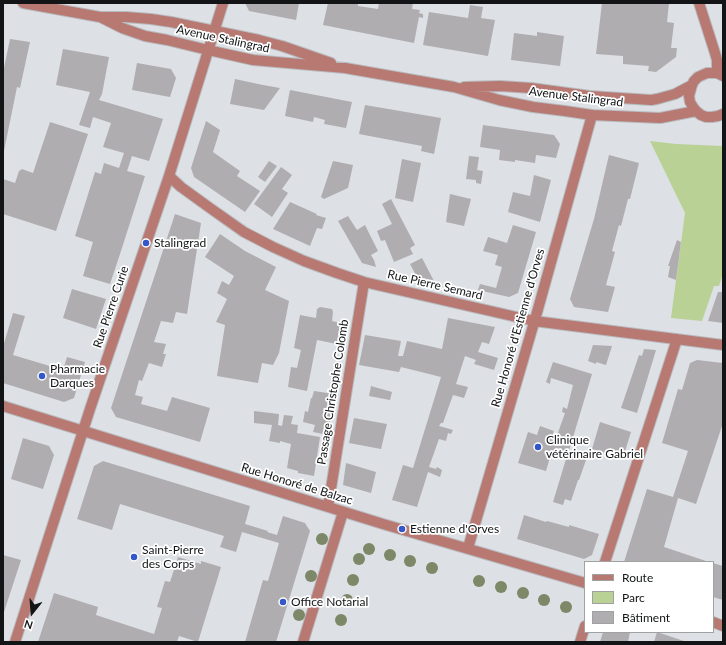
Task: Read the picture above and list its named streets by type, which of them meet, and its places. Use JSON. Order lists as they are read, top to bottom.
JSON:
{
  "streets": {
    "street": [
      "Avenue Stalingrad",
      "Rue Pierre Semard",
      "Rue Pierre Curie",
      "Rue Honoré d'Estienne d'Orves",
      "Passage Christophe Colomb",
      "Rue Honoré de Balzac"
    ]
  },
  "crossings": [
    ["Avenue Stalingrad", "Rue Pierre Curie"],
    ["Avenue Stalingrad", "Rue Honoré d'Estienne d'Orves"],
    ["Rue Pierre Semard", "Rue Pierre Curie"],
    ["Rue Pierre Semard", "Rue Honoré d'Estienne d'Orves"],
    ["Rue Pierre Semard", "Passage Christophe Colomb"],
    ["Rue Pierre Curie", "Rue Honoré de Balzac"],
    ["Rue Honoré d'Estienne d'Orves", "Rue Honoré de Balzac"],
    ["Passage Christophe Colomb", "Rue Honoré de Balzac"]
  ],
  "places": [
    "Stalingrad",
    "Pharmacie Darques",
    "Clinique vétérinaire Gabriel",
    "Estienne d'Orves",
    "Saint-Pierre des Corps",
    "Office Notarial"
  ],
  "legend": ["Route", "Parc", "Bâtiment"],
  "north": "bottom"
}
